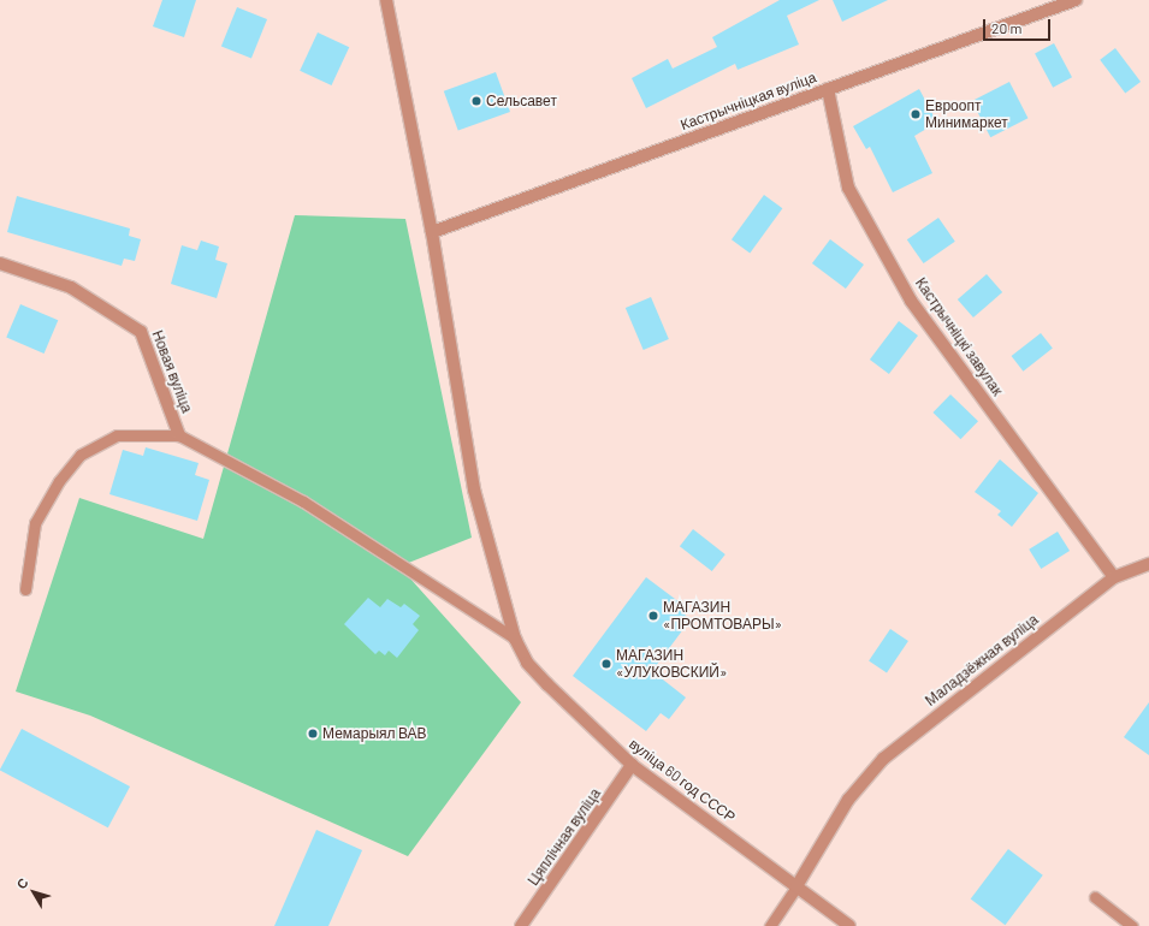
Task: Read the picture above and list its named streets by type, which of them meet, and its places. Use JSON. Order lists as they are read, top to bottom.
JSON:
{
  "streets": {
    "street": [
      "Кастрычніцкая вуліца",
      "Кастрычніцкі завулак",
      "Новая вуліца",
      "Маладзёжная вуліца",
      "вуліца 60 год СССР",
      "Цяплічная вуліца"
    ]
  },
  "crossings": [
    ["Кастрычніцкая вуліца", "Кастрычніцкі завулак"],
    ["Кастрычніцкая вуліца", "вуліца 60 год СССР"],
    ["Кастрычніцкі завулак", "Маладзёжная вуліца"],
    ["Маладзёжная вуліца", "вуліца 60 год СССР"],
    ["вуліца 60 год СССР", "Цяплічная вуліца"]
  ],
  "places": [
    "Сельсавет",
    "Евроопт Минимаркет",
    "МАГАЗИН «ПРОМТОВАРЫ»",
    "МАГАЗИН «УЛУКОВСКИЙ»",
    "Мемарыял ВАВ"
  ],
  "scale_bar": "20 m",
  "north": "top left"
}
